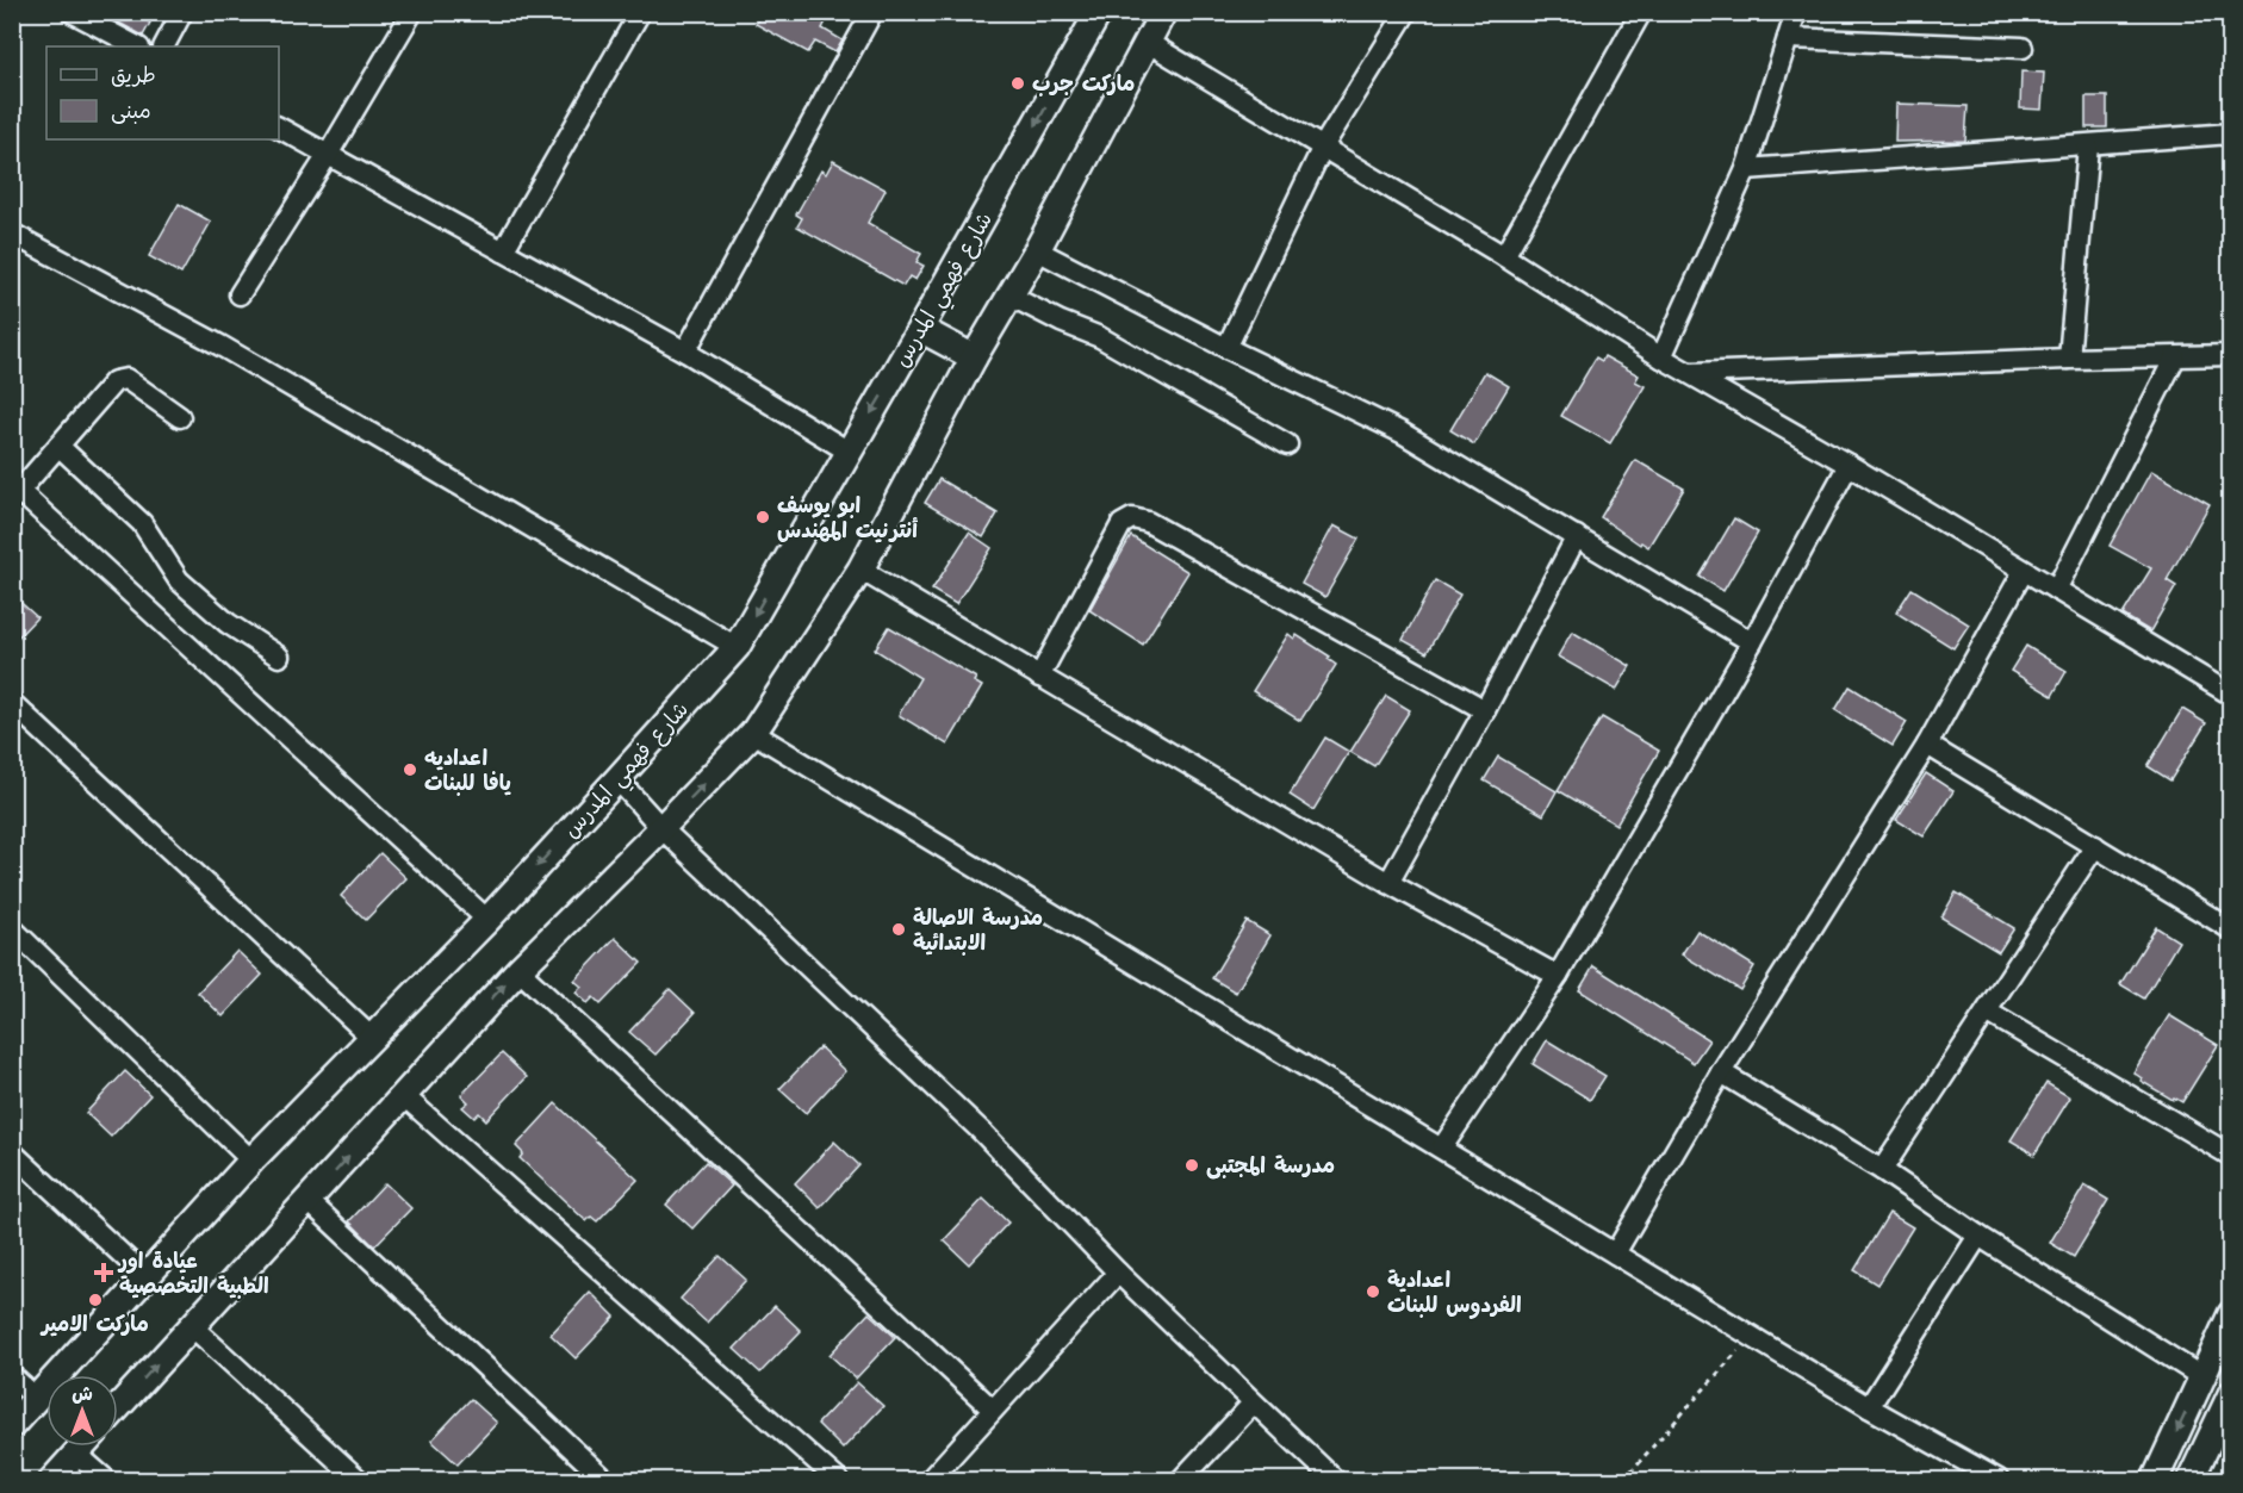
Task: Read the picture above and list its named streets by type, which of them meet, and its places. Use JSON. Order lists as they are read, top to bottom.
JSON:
{
  "streets": {
    "street": ["شارع فهمي المدرس"]
  },
  "places": {
    "other": [
      "ماركت جرب",
      "ابو يوسف أنترنيت المهندس",
      "اعداديه يافا للبنات",
      "مدرسة الاصالة الابتدائية",
      "مدرسة المجتبى",
      "اعدادية الفردوس للبنات",
      "ماركت الامير"
    ],
    "health": ["عيادة اور الطبية التخصصية"]
  },
  "legend": ["طريق", "مبنى"],
  "north": "top"
}
